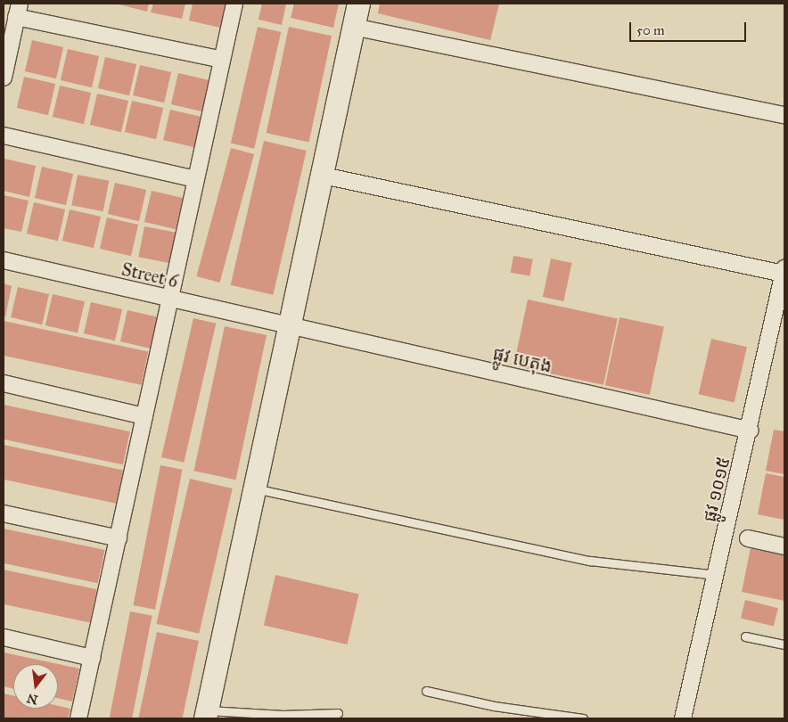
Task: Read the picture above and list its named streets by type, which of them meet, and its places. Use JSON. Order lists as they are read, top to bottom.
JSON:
{
  "streets": {
    "street": ["Street 6", "ផ្លូវ បេតុង", "ផ្លូវ ១០១៥"]
  },
  "crossings": [
    ["Street 6", "ផ្លូវ បេតុង"],
    ["ផ្លូវ បេតុង", "ផ្លូវ ១០១៥"]
  ],
  "scale_bar": "50 m",
  "north": "bottom"
}
